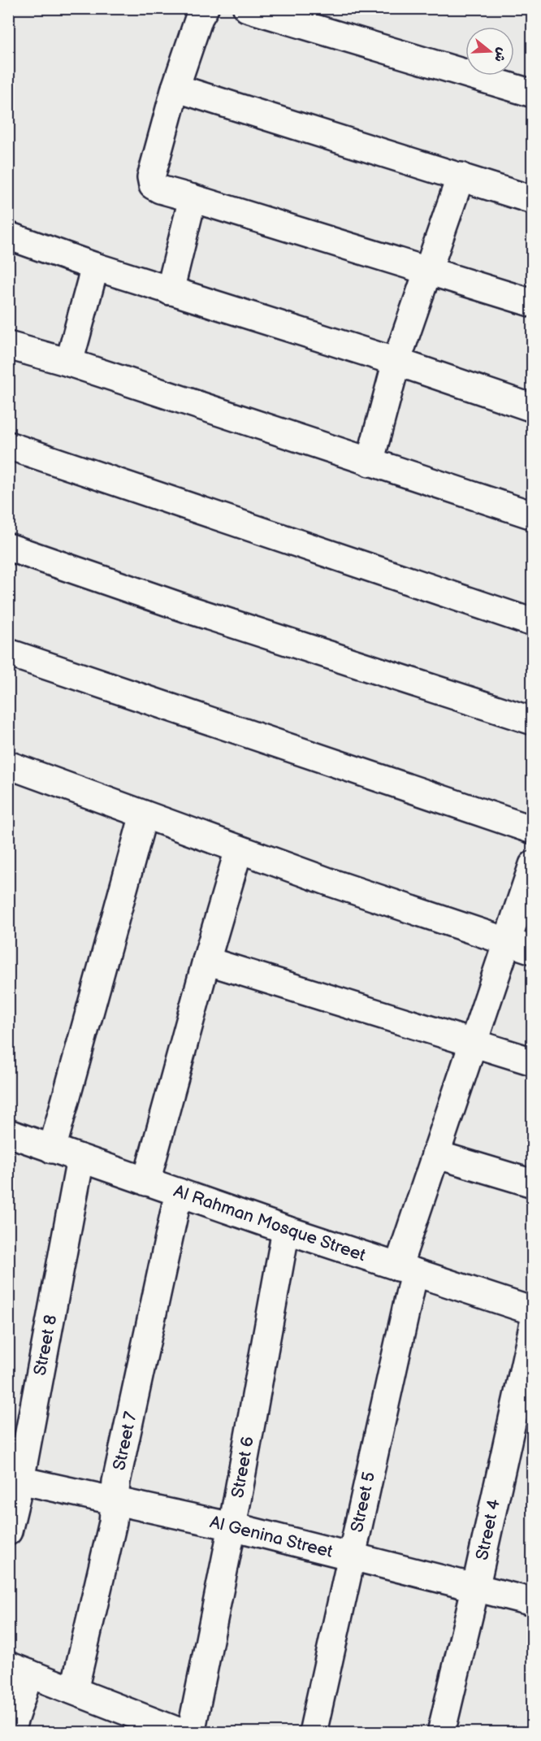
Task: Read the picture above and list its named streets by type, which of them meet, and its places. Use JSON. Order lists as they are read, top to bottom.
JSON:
{
  "streets": {
    "street": [
      "Al Rahman Mosque Street",
      "Street 8",
      "Street 7",
      "Street 6",
      "Street 5",
      "Street 4",
      "Al Genina Street"
    ]
  },
  "crossings": [
    ["Al Rahman Mosque Street", "Street 8"],
    ["Al Rahman Mosque Street", "Street 7"],
    ["Al Rahman Mosque Street", "Street 6"],
    ["Al Rahman Mosque Street", "Street 5"],
    ["Street 8", "Al Genina Street"],
    ["Street 7", "Al Genina Street"],
    ["Street 6", "Al Genina Street"],
    ["Street 5", "Al Genina Street"],
    ["Street 4", "Al Genina Street"]
  ],
  "north": "right"
}
